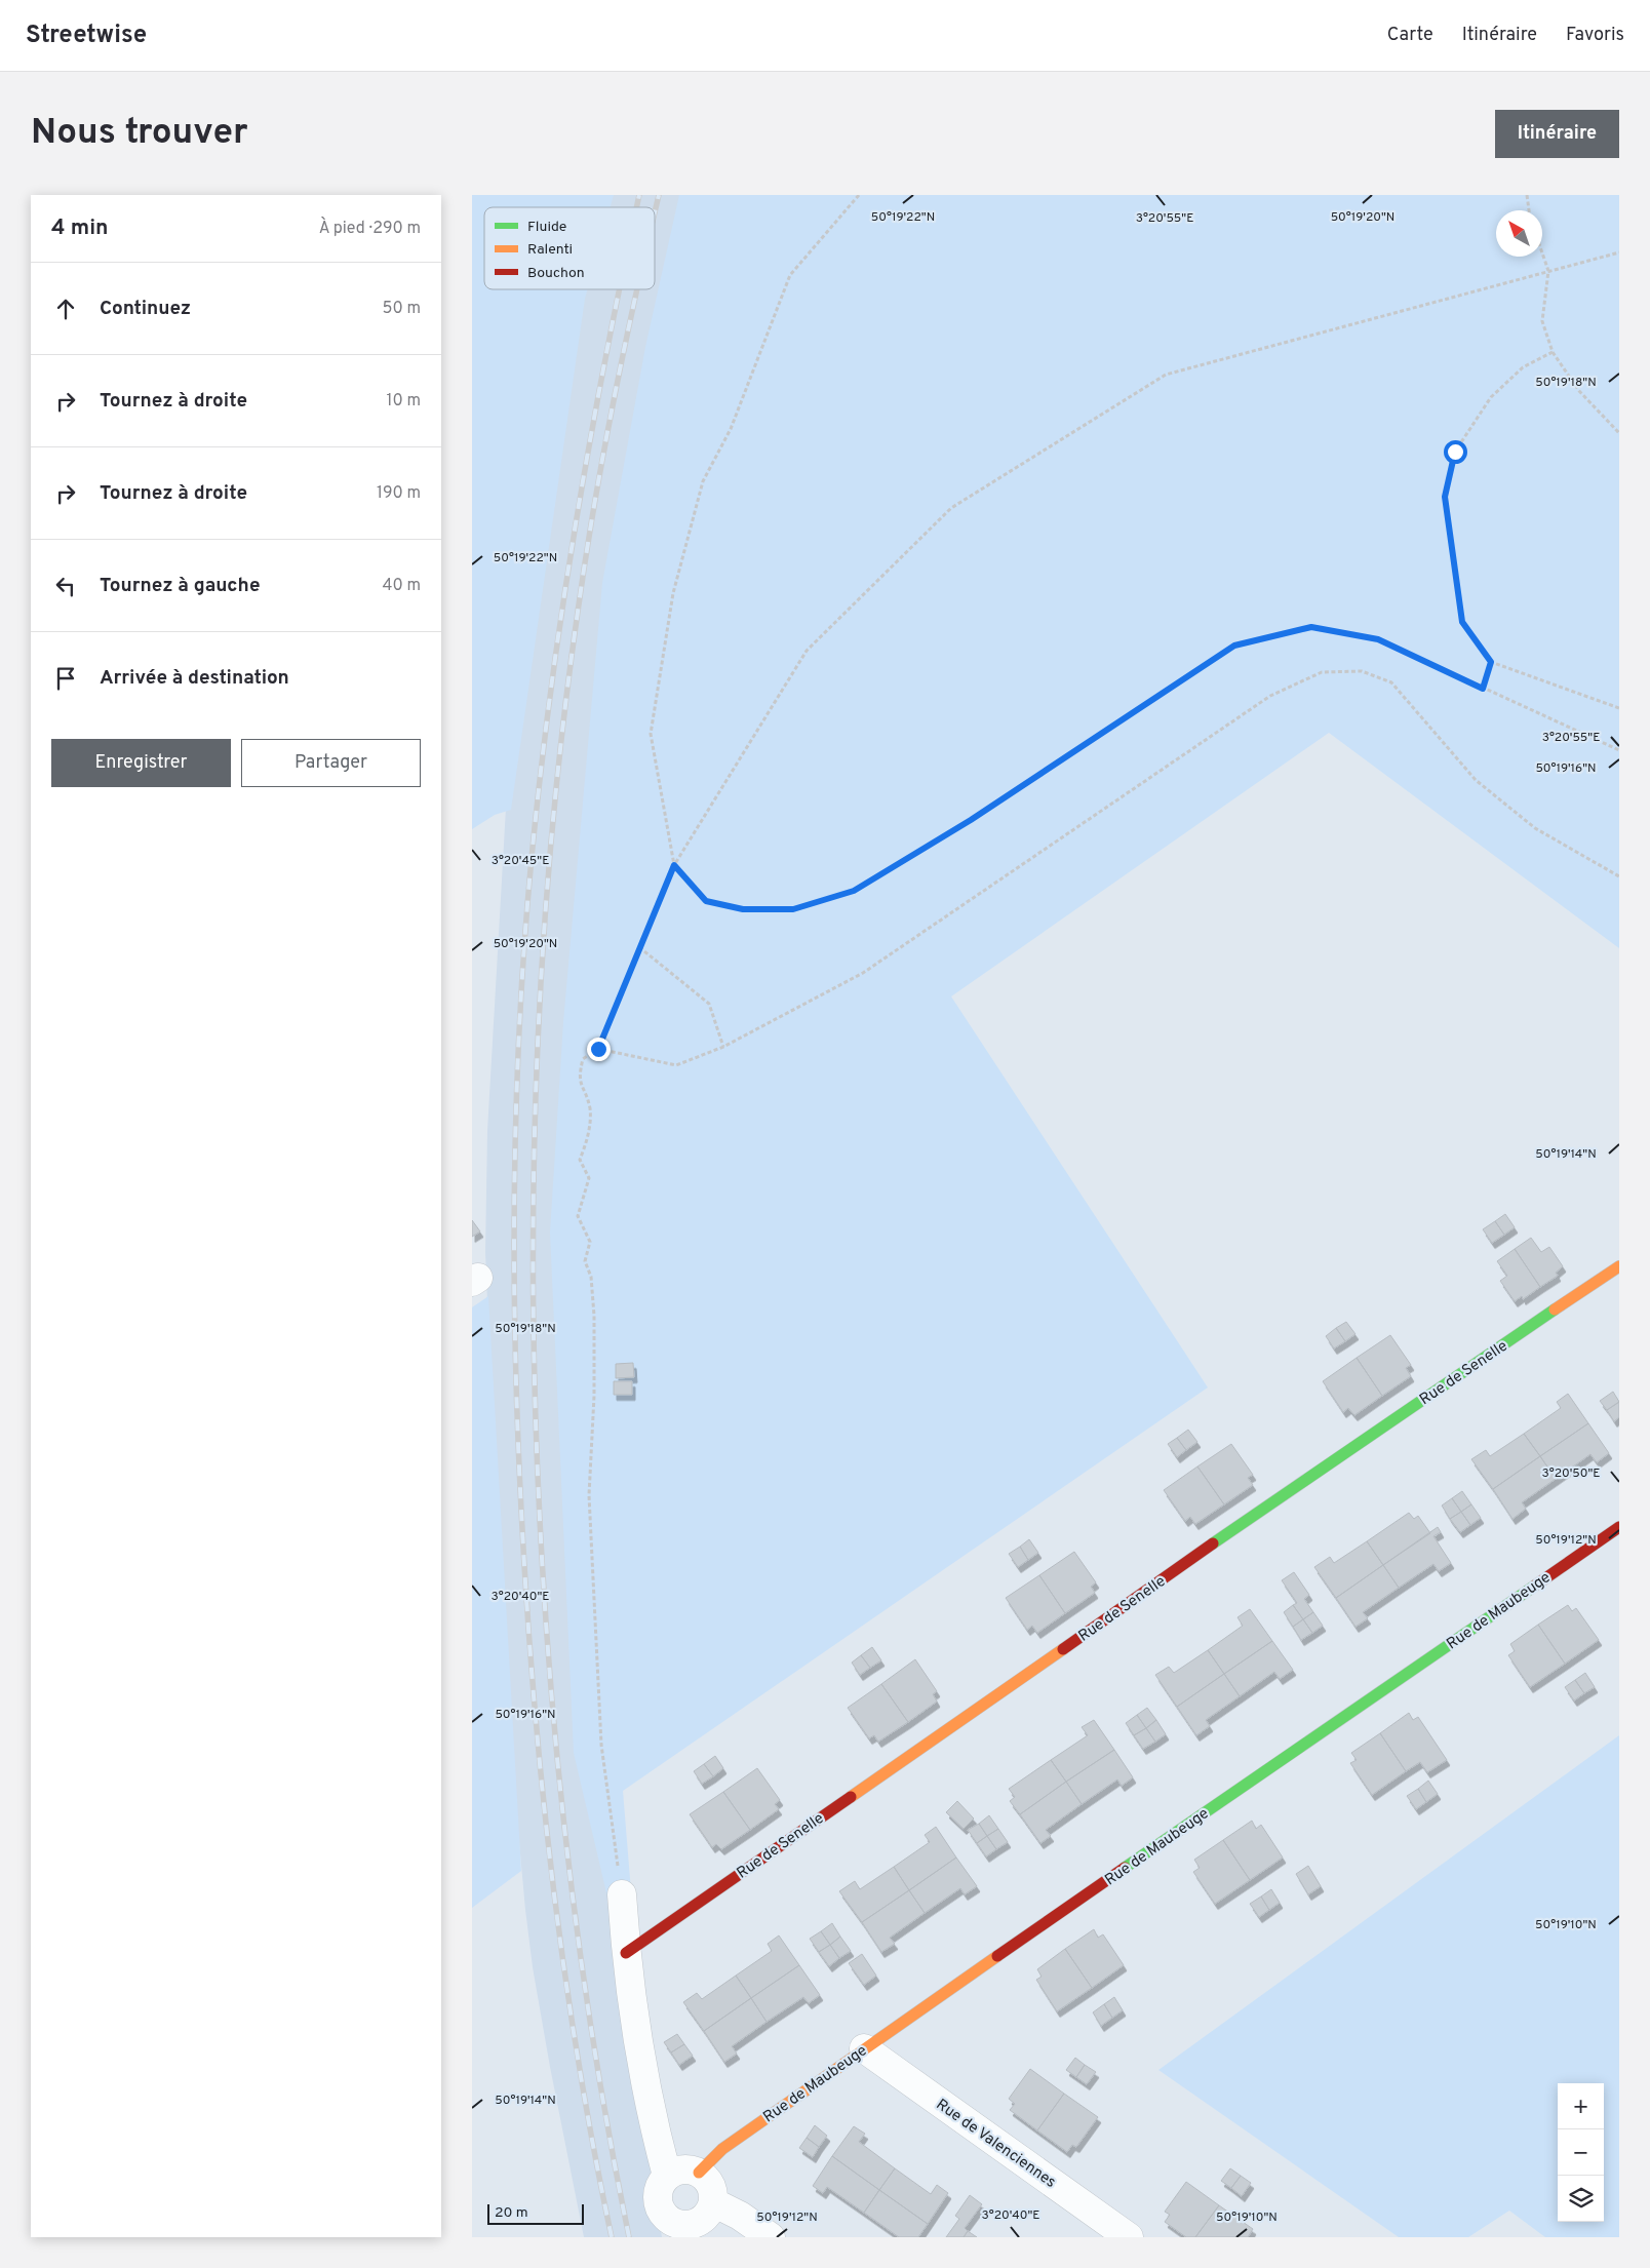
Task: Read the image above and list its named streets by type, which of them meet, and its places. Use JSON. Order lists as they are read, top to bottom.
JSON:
{
  "streets": {
    "street": ["Rue de Senelle", "Rue de Maubeuge", "Rue de Valenciennes"]
  },
  "crossings": [
    ["Rue de Maubeuge", "Rue de Valenciennes"]
  ],
  "legend": ["Fluide", "Ralenti", "Bouchon"],
  "scale_bar": "20 m",
  "north": "top left",
  "page": {
    "header": "Streetwise",
    "nav": ["Carte", "Itinéraire", "Favoris"],
    "buttons": [
      "Itinéraire",
      ["Enregistrer", "Partager"]
    ],
    "title": "Nous trouver",
    "heading": ["4 min", "À pied · 290 m"],
    "list": [
      ["Continuez", "50 m"],
      ["Tournez à droite", "10 m"],
      ["Tournez à droite", "190 m"],
      ["Tournez à gauche", "40 m"],
      "Arrivée à destination"
    ],
    "map_buttons": ["+", "−"],
    "scale": "20 m"
  },
  "coordinates": [
    "50°19'22\"N",
    "50°19'20\"N",
    "3°20'55\"E",
    "50°19'18\"N",
    "50°19'16\"N",
    "3°20'45\"E",
    "50°19'14\"N",
    "3°20'50\"E",
    "50°19'12\"N",
    "3°20'40\"E",
    "50°19'10\"N"
  ]
}
